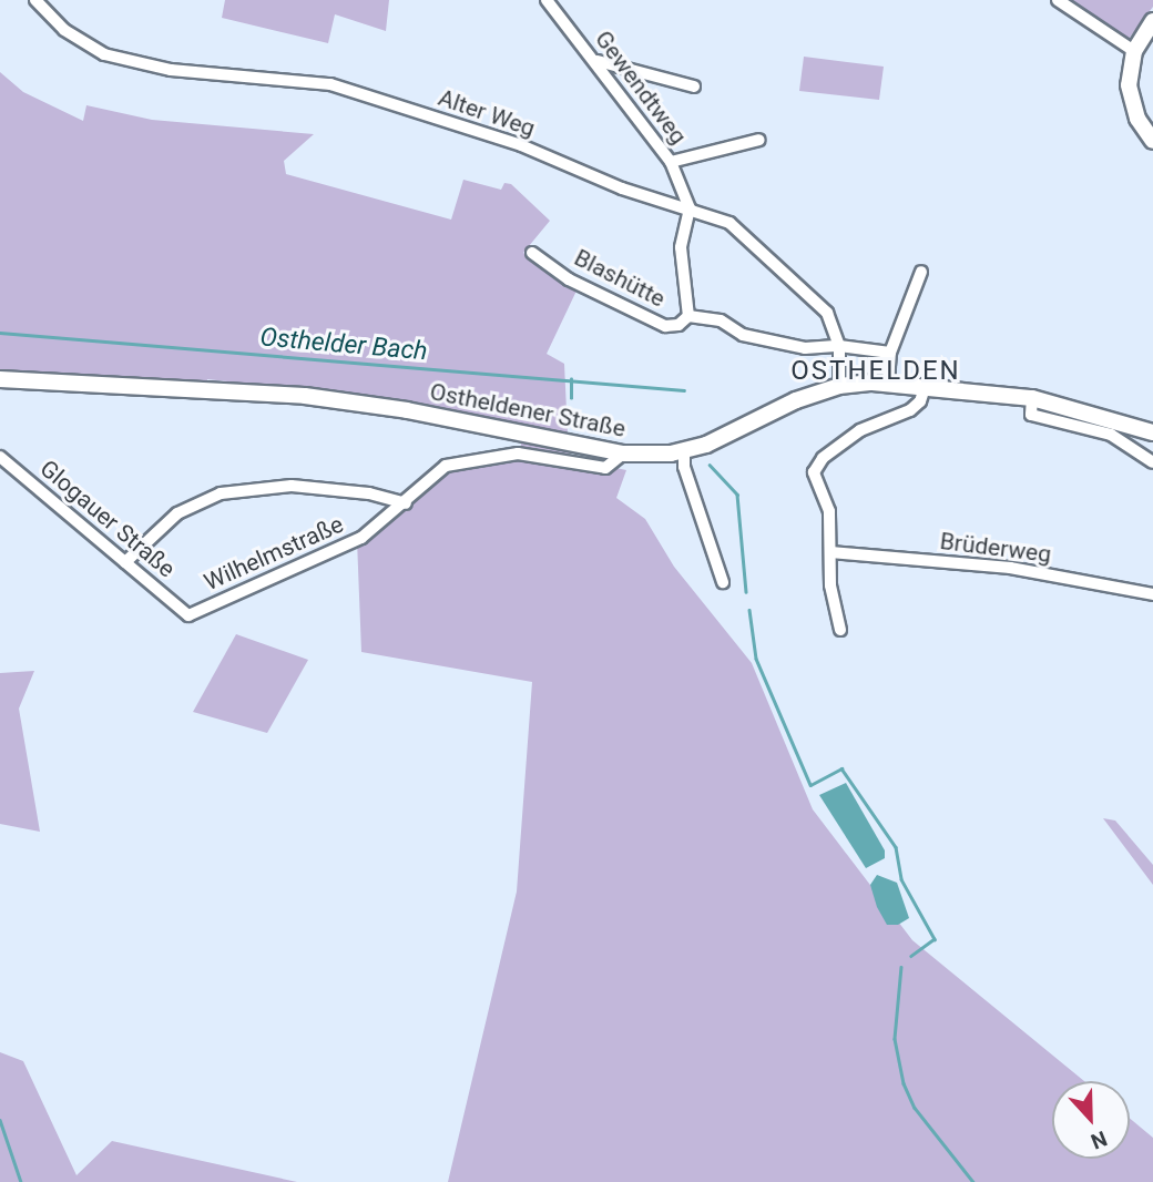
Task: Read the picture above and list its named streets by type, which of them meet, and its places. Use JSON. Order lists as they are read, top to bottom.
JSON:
{
  "streets": {
    "main road": ["Ostheldener Straße"],
    "street": [
      "Gewendtweg",
      "Alter Weg",
      "Blashütte",
      "Glogauer Straße",
      "Brüderweg",
      "Wilhelmstraße"
    ]
  },
  "crossings": [
    ["Gewendtweg", "Alter Weg"],
    ["Gewendtweg", "Blashütte"],
    ["Alter Weg", "Blashütte"],
    ["Alter Weg", "Ostheldener Straße"],
    ["Ostheldener Straße", "Wilhelmstraße"],
    ["Glogauer Straße", "Wilhelmstraße"]
  ],
  "districts": ["OSTHELDEN"],
  "water": ["Osthelder Bach"],
  "north": "bottom"
}
